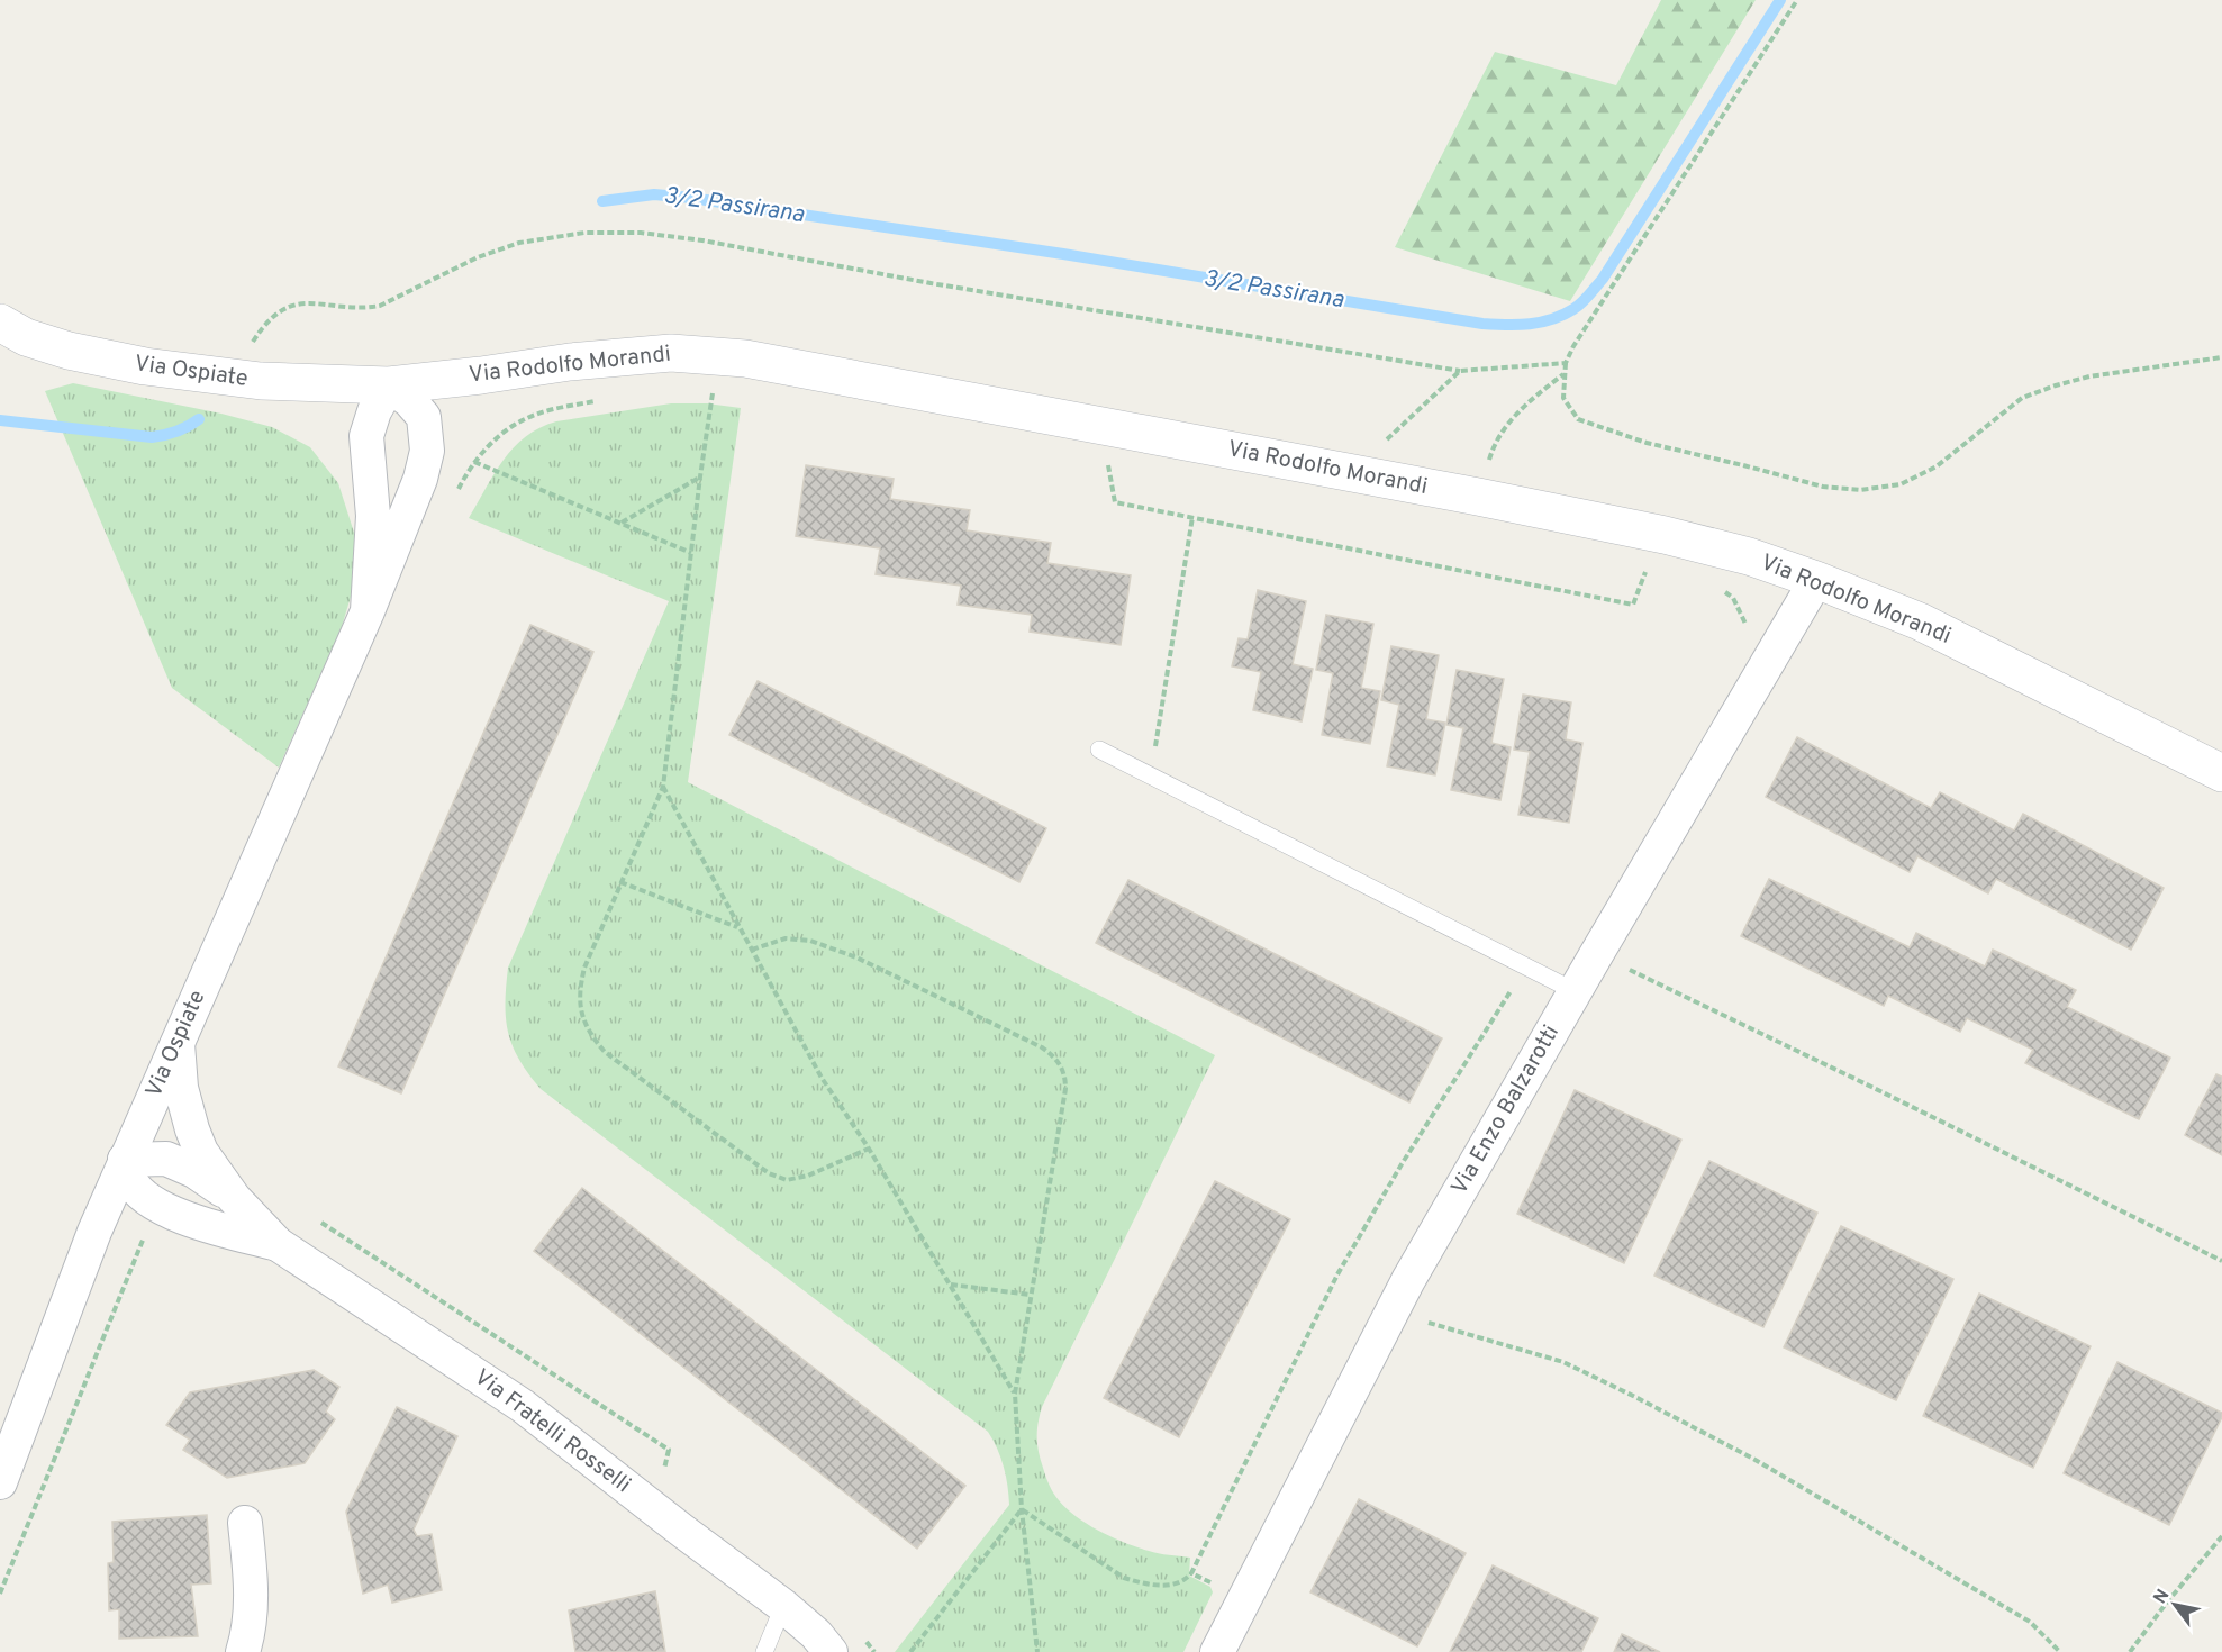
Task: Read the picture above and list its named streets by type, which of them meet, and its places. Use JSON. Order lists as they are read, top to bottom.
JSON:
{
  "streets": {
    "street": [
      "Via Rodolfo Morandi",
      "Via Ospiate",
      "Via Enzo Balzarotti",
      "Via Fratelli Rosselli"
    ]
  },
  "crossings": [
    ["Via Rodolfo Morandi", "Via Ospiate"],
    ["Via Rodolfo Morandi", "Via Enzo Balzarotti"],
    ["Via Ospiate", "Via Fratelli Rosselli"]
  ],
  "water": ["3/2 Passirana"],
  "north": "top left"
}
